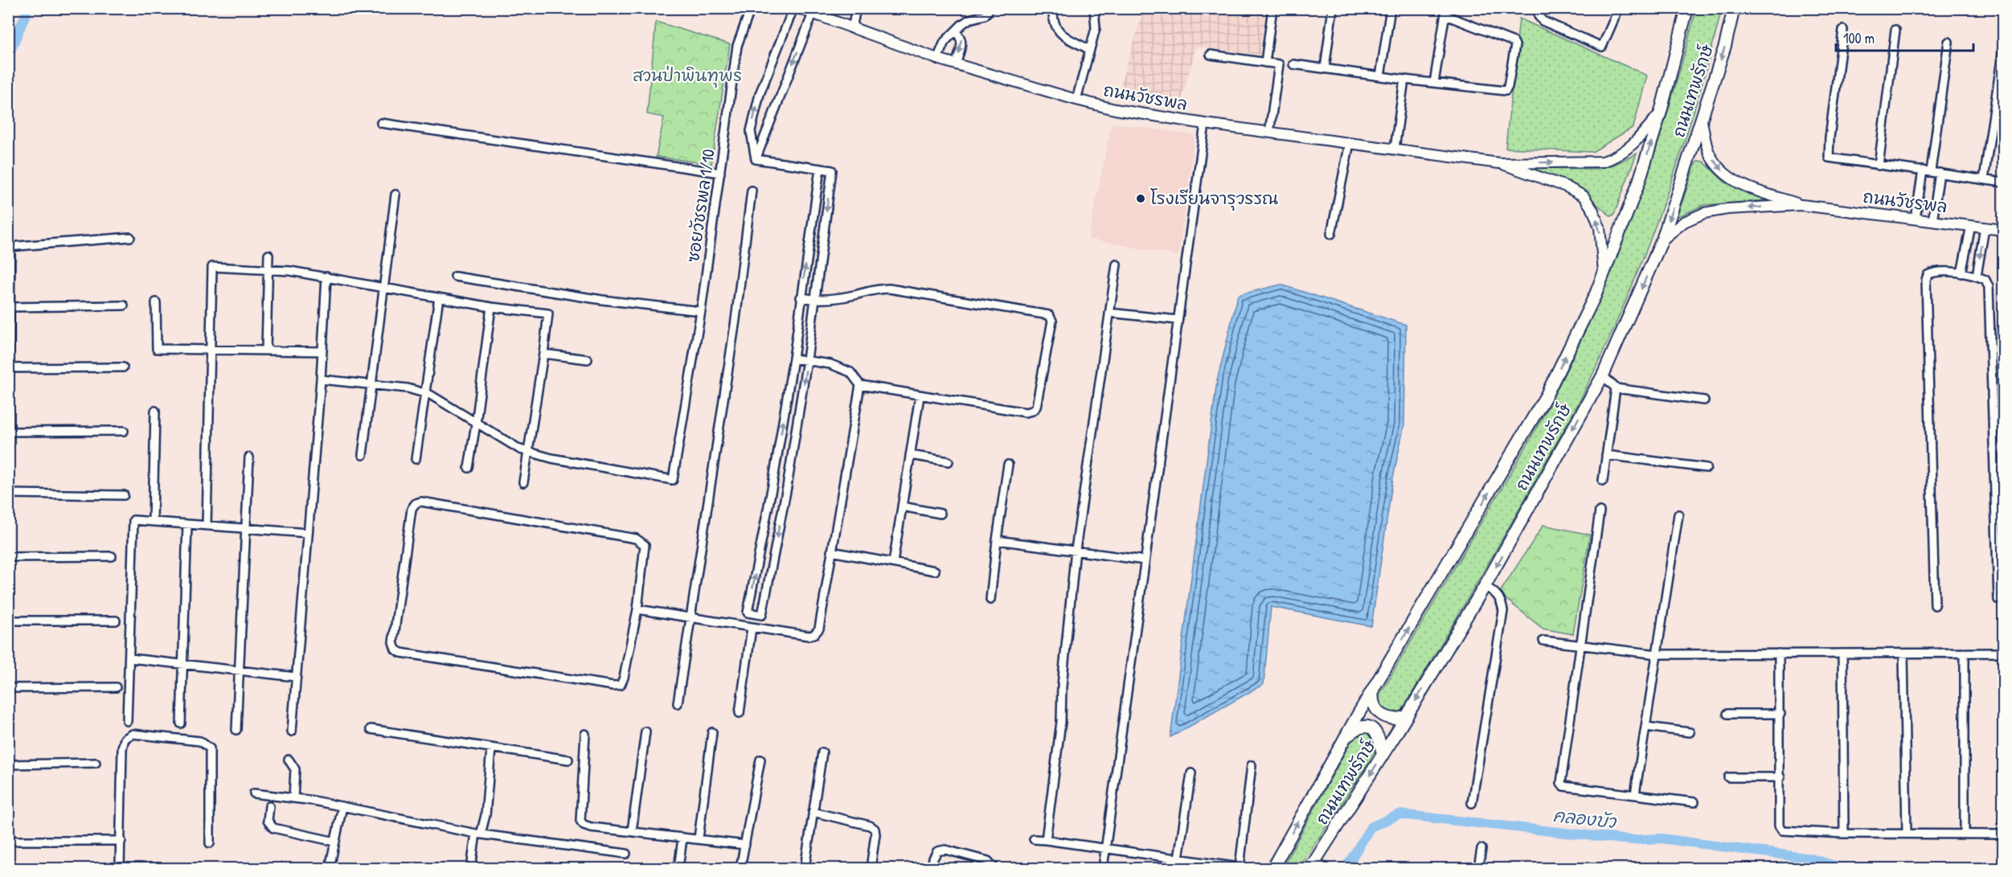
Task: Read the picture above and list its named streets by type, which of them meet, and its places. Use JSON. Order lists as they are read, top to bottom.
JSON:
{
  "streets": {
    "main road": ["ถนนเทพรักษ์"],
    "street": ["ถนนวัชรพล", "ซอยวัชรพล 1/10"]
  },
  "crossings": [
    ["ถนนเทพรักษ์", "ถนนวัชรพล"]
  ],
  "water": ["คลองบัว"],
  "parks": ["สวนป่าพินทุพร"],
  "places": ["โรงเรียนจารุวรรณ"],
  "scale_bar": "100 m"
}
